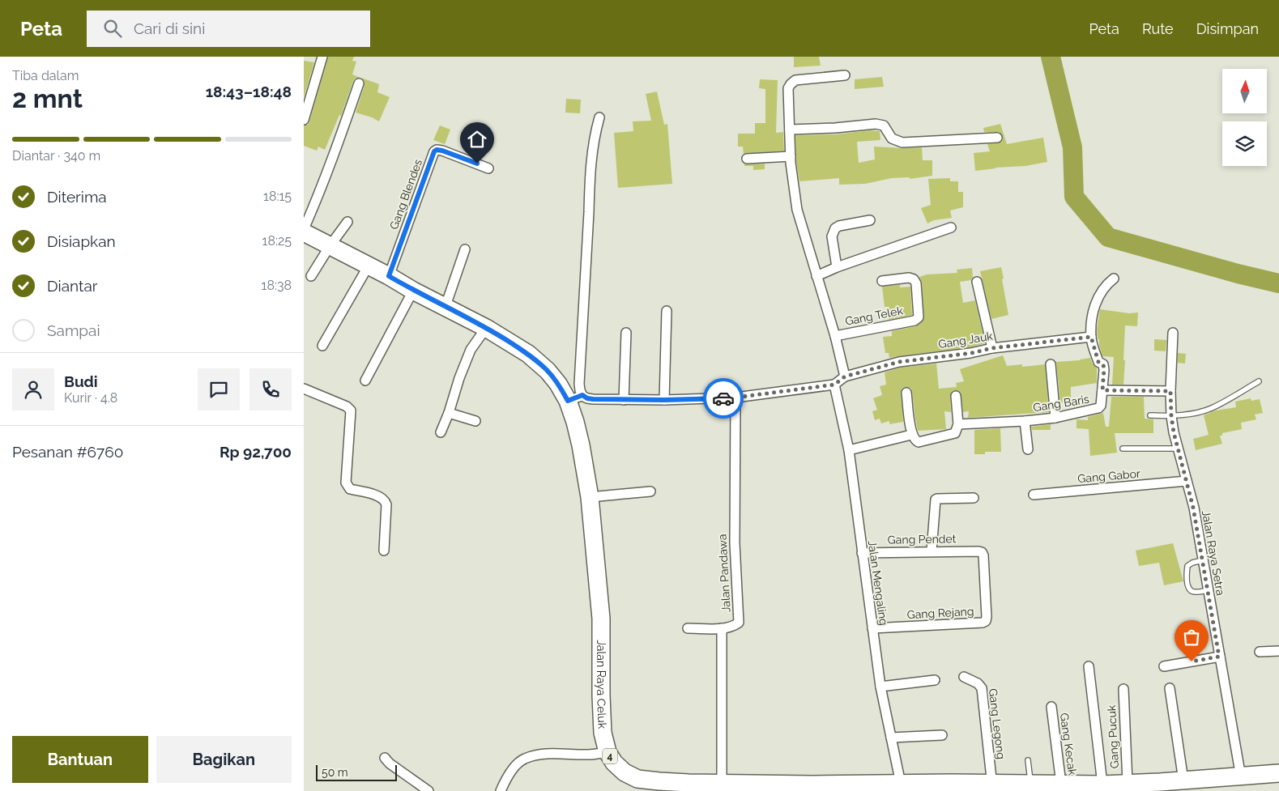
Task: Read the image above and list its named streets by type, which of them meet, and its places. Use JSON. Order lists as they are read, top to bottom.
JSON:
{
  "streets": {
    "highway": ["Jalan Raya Celuk", "4"],
    "street": [
      "Gang Blendes",
      "Gang Telek",
      "Gang Jauk",
      "Gang Baris",
      "Gang Gabor",
      "Gang Pendet",
      "Jalan Raya Setra",
      "Jalan Pandawa",
      "Jalan Mengaling",
      "Gang Rejang",
      "Gang Legong",
      "Gang Pucuk",
      "Gang Kecak"
    ]
  },
  "crossings": [
    ["Gang Blendes", "Jalan Raya Celuk"],
    ["Gang Jauk", "Gang Baris"],
    ["Gang Gabor", "Jalan Raya Setra"],
    ["Gang Pendet", "Jalan Mengaling"],
    ["Gang Pendet", "Gang Rejang"],
    ["Jalan Raya Setra", "Jalan Raya Celuk"],
    ["Jalan Pandawa", "Jalan Raya Celuk"],
    ["Jalan Mengaling", "Gang Rejang"],
    ["Jalan Mengaling", "Jalan Raya Celuk"],
    ["Jalan Raya Celuk", "Gang Legong"],
    ["Jalan Raya Celuk", "Gang Pucuk"],
    ["Jalan Raya Celuk", "Gang Kecak"]
  ],
  "scale_bar": "50 m",
  "north": "top",
  "page": {
    "header": "Peta",
    "search": "Cari di sini",
    "nav": ["Peta", "Rute", "Disimpan"],
    "heading": ["2 mnt", "Tiba dalam", "18:43–18:48"],
    "panel": [
      "Budi",
      "Kurir · 4.8",
      "Pesanan #6760",
      "Rp 92,700"
    ],
    "bar": "Diantar · 340 m",
    "list": [
      ["Diterima", "18:15"],
      ["Disiapkan", "18:25"],
      ["Diantar", "18:38"],
      "Sampai"
    ],
    "buttons": ["Bantuan", "Bagikan"],
    "scale": "50 m"
  }
}
